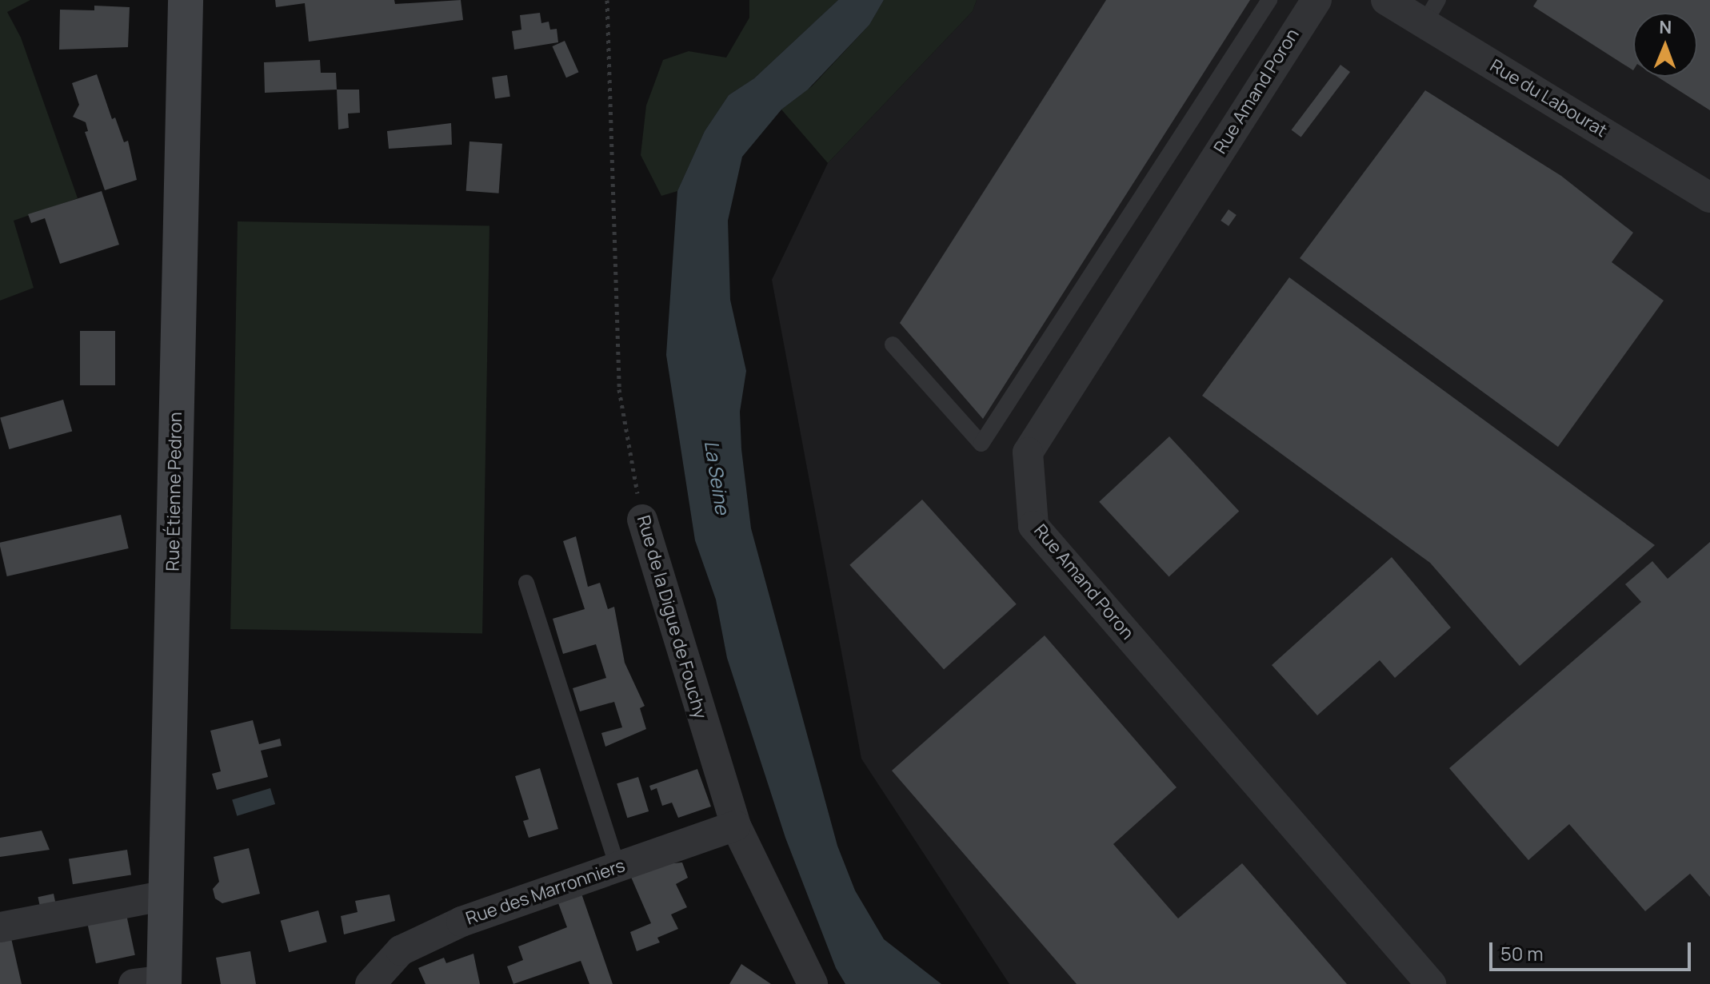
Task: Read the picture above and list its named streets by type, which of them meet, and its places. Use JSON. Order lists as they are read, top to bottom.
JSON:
{
  "streets": {
    "street": [
      "Rue Amand Poron",
      "Rue du Labourat",
      "Rue Étienne Pedron",
      "Rue de la Digue de Fouchy",
      "Rue des Marronniers"
    ]
  },
  "crossings": [
    ["Rue de la Digue de Fouchy", "Rue des Marronniers"]
  ],
  "water": ["La Seine"],
  "scale_bar": "50 m",
  "north": "top"
}
